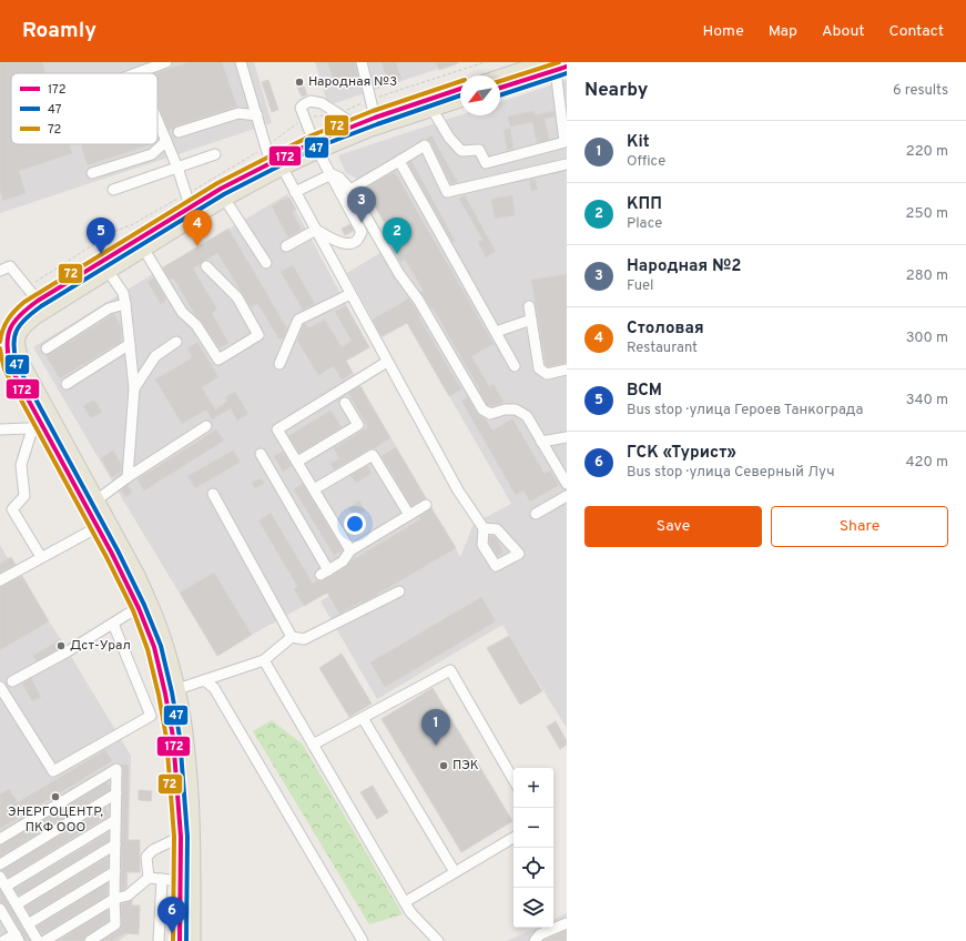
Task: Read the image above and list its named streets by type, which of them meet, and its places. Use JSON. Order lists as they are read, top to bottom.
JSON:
{
  "places": [
    "Народная №3",
    "Дст-Урал",
    "ПЭК",
    "ЭНЕРГОЦЕНТР, ПКФ ООО"
  ],
  "lines": ["transit line 72", "transit line 172", "transit line 47"],
  "legend": ["172", "47", "72"],
  "north": "bottom left",
  "page": {
    "header": "Roamly",
    "nav": [
      "Home",
      "Map",
      "About",
      "Contact"
    ],
    "heading": ["Nearby", "6 results"],
    "list": [
      {
        "mark": "1",
        "name": "Kit",
        "note": "Office",
        "value": "220 m"
      },
      {
        "mark": "2",
        "name": "КПП",
        "note": "Place",
        "value": "250 m"
      },
      {
        "mark": "3",
        "name": "Народная №2",
        "note": "Fuel",
        "value": "280 m"
      },
      {
        "mark": "4",
        "name": "Столовая",
        "note": "Restaurant",
        "value": "300 m"
      },
      {
        "mark": "5",
        "name": "ВСМ",
        "note": "Bus stop · улица Героев Танкограда",
        "value": "340 m"
      },
      {
        "mark": "6",
        "name": "ГСК «Турист»",
        "note": "Bus stop · улица Северный Луч",
        "value": "420 m"
      }
    ],
    "pins": [
      "3",
      "4",
      "2",
      "5",
      "1",
      "6"
    ],
    "buttons": ["Save", "Share"],
    "map_buttons": ["+", "−"]
  }
}
